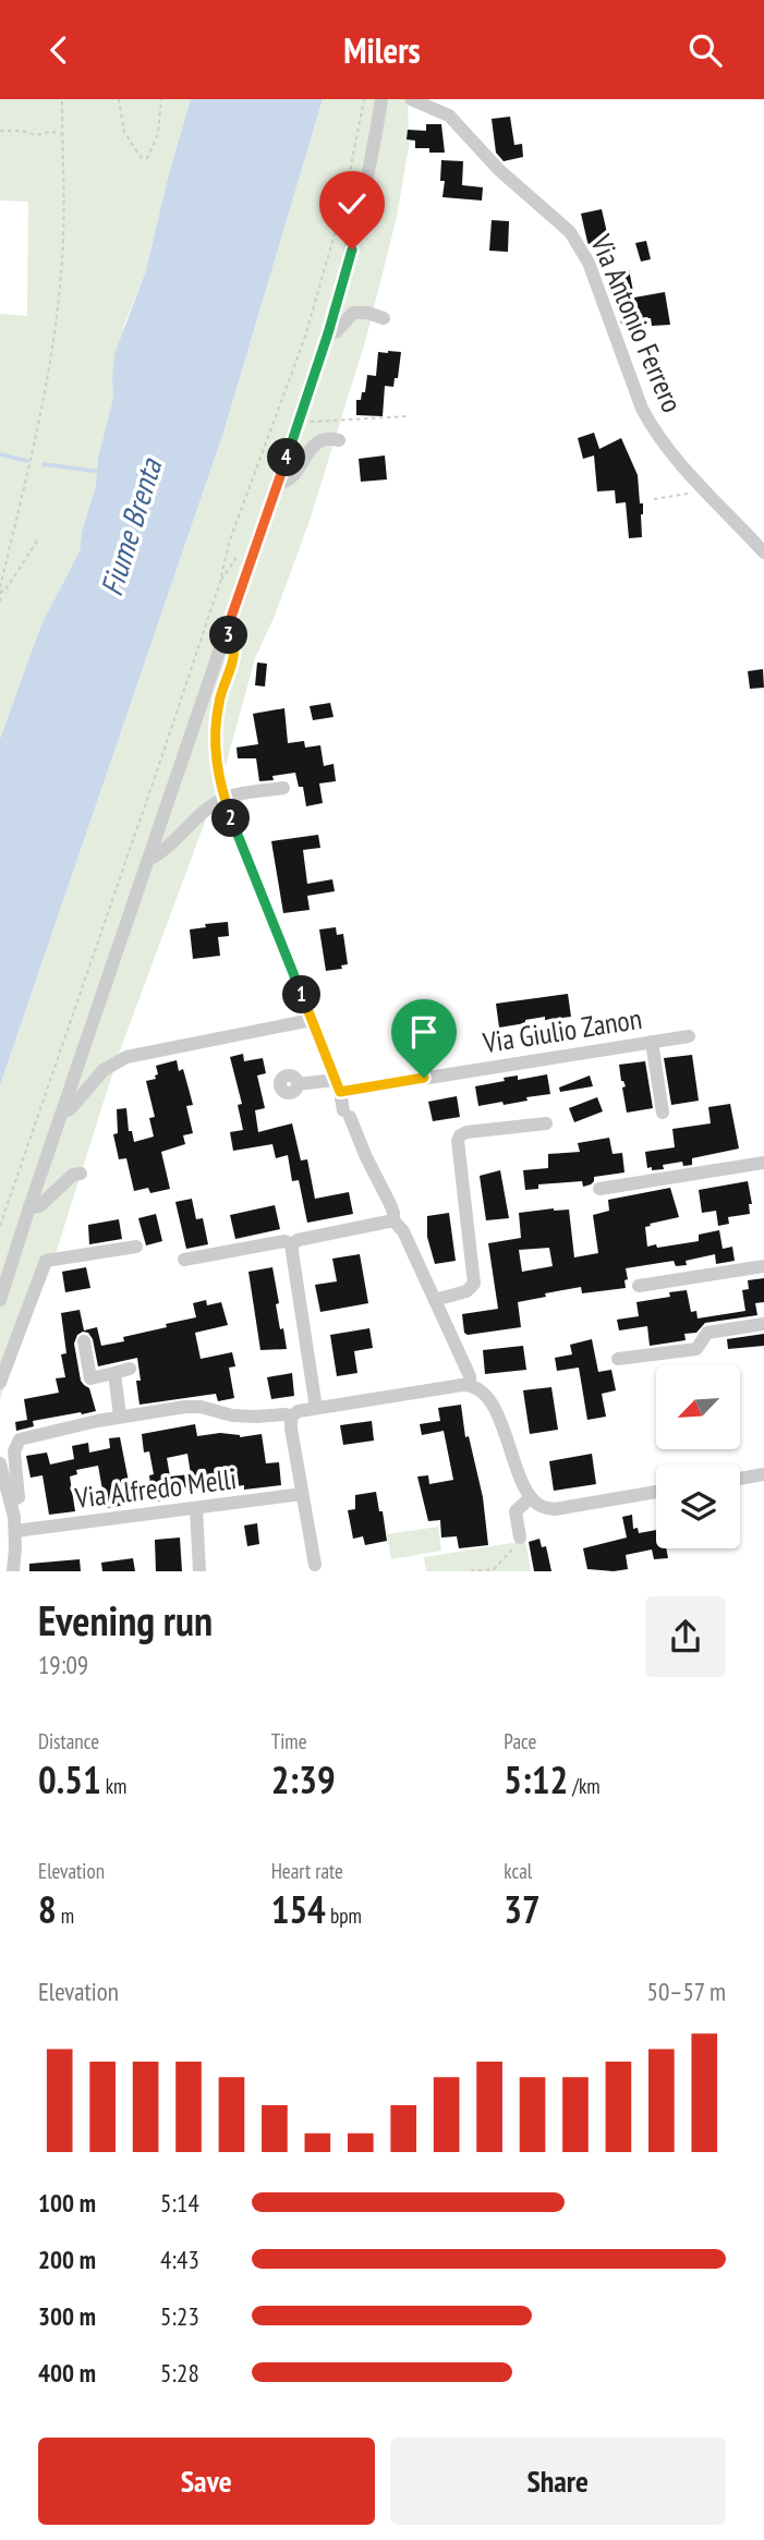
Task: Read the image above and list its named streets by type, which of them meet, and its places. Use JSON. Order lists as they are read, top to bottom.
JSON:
{
  "streets": {
    "street": ["Via Antonio Ferrero", "Via Giulio Zanon", "Via Alfredo Melli"]
  },
  "water": ["Fiume Brenta"],
  "north": "bottom left",
  "page": {
    "header": "Milers",
    "pins": [
      "4",
      "3",
      "2",
      "1"
    ],
    "heading": ["Evening run", "19:09"],
    "stats": [
      ["Distance", "0.51 km"],
      ["Time", "2:39"],
      ["Pace", "5:12 /km"],
      ["Elevation", "8 m"],
      ["Heart rate", "154 bpm"],
      ["kcal", "37"]
    ],
    "chart": ["Elevation", "50–57 m"],
    "list": [
      {
        "name": "100 m",
        "note": "5:14"
      },
      {
        "name": "200 m",
        "note": "4:43"
      },
      {
        "name": "300 m",
        "note": "5:23"
      },
      {
        "name": "400 m",
        "note": "5:28"
      }
    ],
    "buttons": ["Save", "Share"]
  }
}
